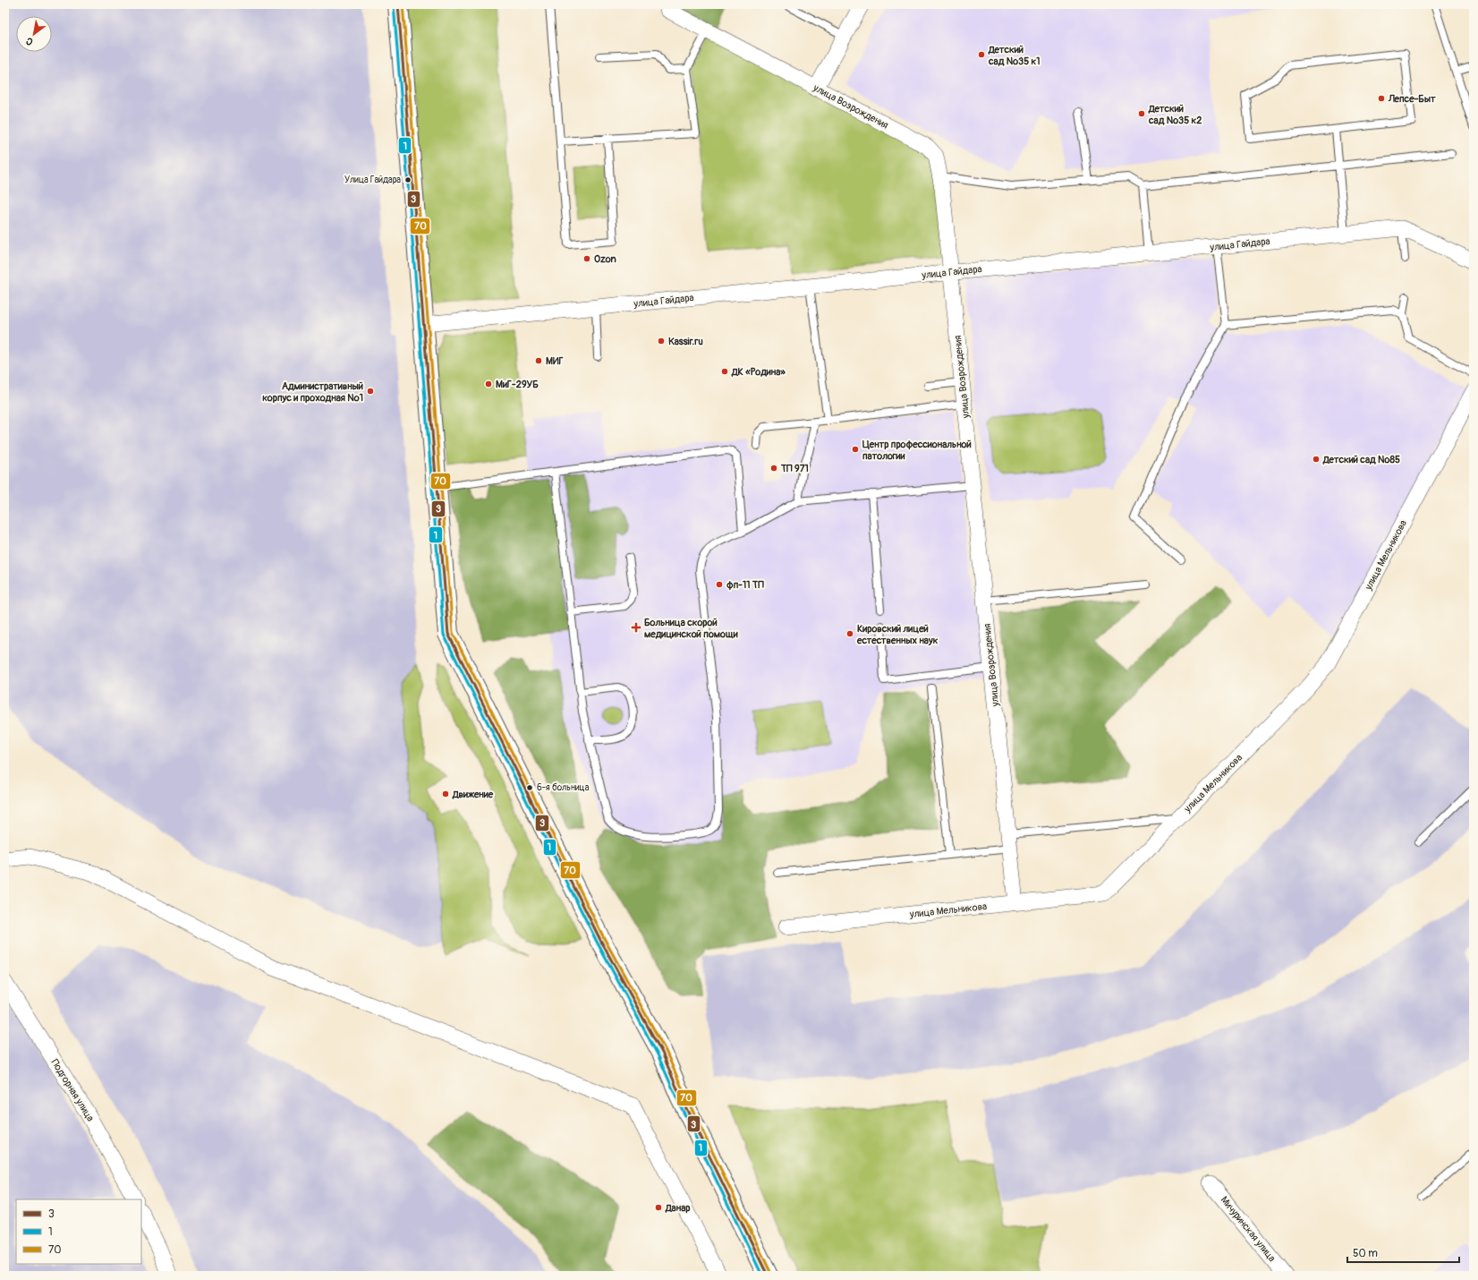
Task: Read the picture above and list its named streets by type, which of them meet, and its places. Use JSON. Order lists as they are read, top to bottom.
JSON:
{
  "streets": {
    "street": [
      "улица Возрождения",
      "улица Гайдара",
      "улица Мельникова",
      "Подгорная улица",
      "Мичуринская улица"
    ]
  },
  "crossings": [
    ["улица Возрождения", "улица Гайдара"],
    ["улица Возрождения", "улица Мельникова"]
  ],
  "places": {
    "other": [
      "Детский сад №35 к1",
      "Лепсе-Быт",
      "Детский сад №35 к2",
      "Улица Гайдара",
      "Ozon",
      "Kassir.ru",
      "МИГ",
      "ДК «Родина»",
      "МиГ-29УБ",
      "Административный корпус и проходная №1",
      "Центр профессиональной патологии",
      "Детский сад №85",
      "ТП 971",
      "фп-11 ТП",
      "Кировский лицей естественных наук",
      "6-я больница",
      "Движение",
      "Данар"
    ],
    "health": ["Больница скорой медицинской помощи"]
  },
  "lines": ["transit line 3", "transit line 1", "transit line 70"],
  "legend": ["3", "1", "70"],
  "scale_bar": "50 m",
  "north": "bottom left"
}
